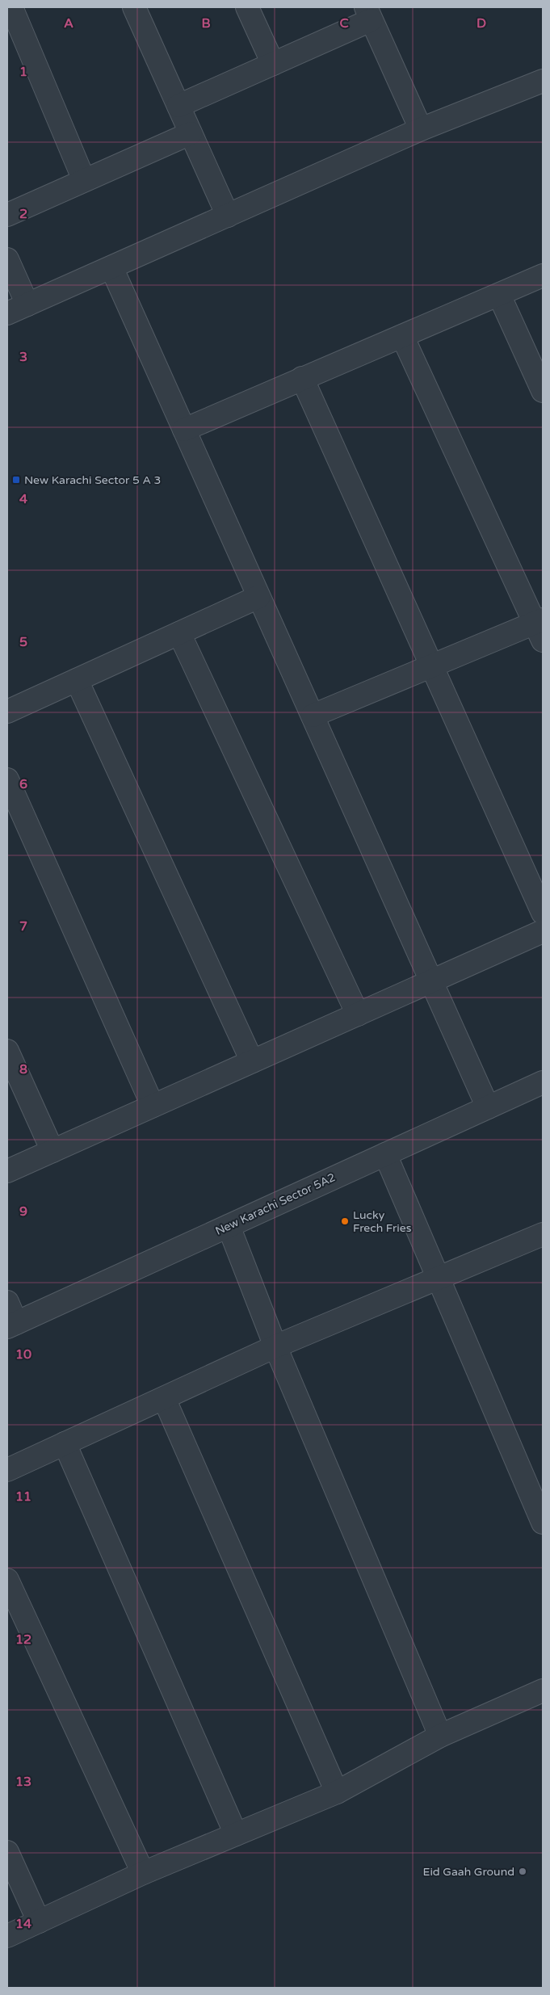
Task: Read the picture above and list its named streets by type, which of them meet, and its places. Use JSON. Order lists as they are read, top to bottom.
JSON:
{
  "streets": {
    "street": ["New Karachi Sector 5A2"]
  },
  "places": {
    "transit": ["New Karachi Sector 5 A 3"],
    "other": ["Lucky Frech Fries", "Eid Gaah Ground"]
  },
  "grid": {
    "columns": [
      "A",
      "B",
      "C",
      "D"
    ],
    "rows": [
      "1",
      "2",
      "3",
      "4",
      "5",
      "6",
      "7",
      "8",
      "9",
      "10",
      "11",
      "12",
      "13",
      "14"
    ]
  }
}
